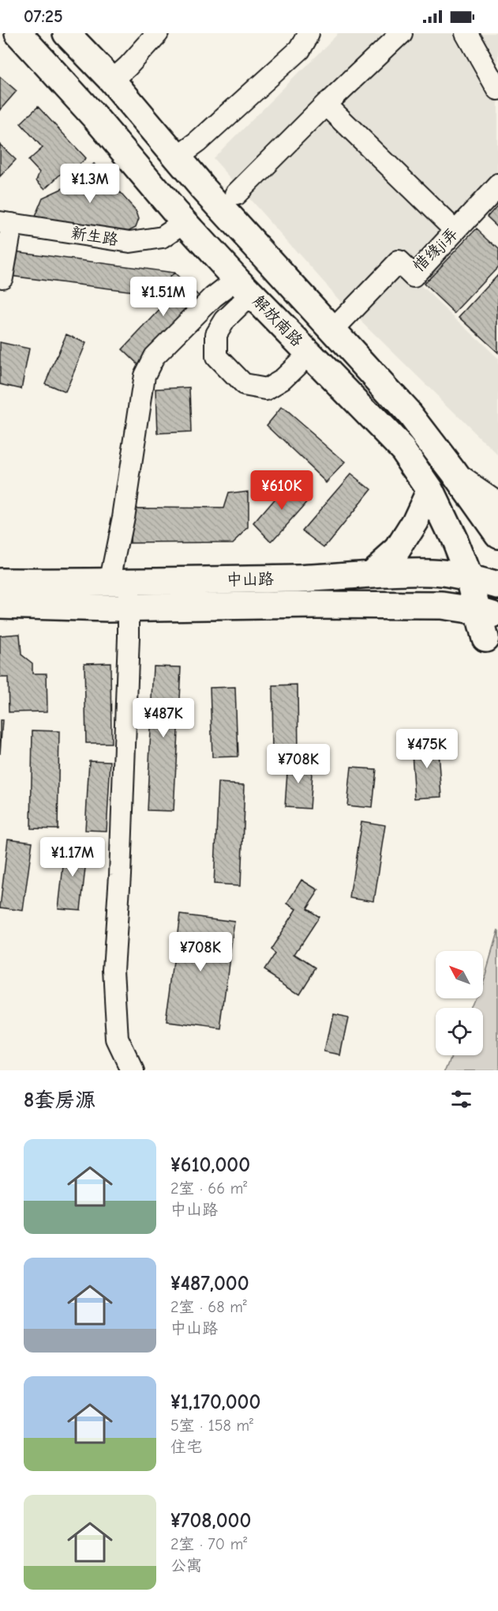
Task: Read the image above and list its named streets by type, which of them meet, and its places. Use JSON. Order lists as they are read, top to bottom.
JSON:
{
  "streets": {
    "main road": ["解放南路", "中山路"],
    "street": ["新生路", "惜缘ji弄"]
  },
  "crossings": [
    ["新生路", "解放南路"],
    ["解放南路", "中山路"]
  ],
  "north": "top left",
  "page": {
    "status": "07:25",
    "price": [
      "¥1.3M",
      "¥1.51M",
      "¥610K",
      "¥487K",
      "¥475K",
      "¥708K",
      "¥1.17M",
      "¥708K"
    ],
    "heading": "8套房源",
    "list": [
      {
        "name": "¥610,000",
        "note": "2室 · 66 m² · 中山路"
      },
      {
        "name": "¥487,000",
        "note": "2室 · 68 m² · 中山路"
      },
      {
        "name": "¥1,170,000",
        "note": "5室 · 158 m² · 住宅"
      },
      {
        "name": "¥708,000",
        "note": "2室 · 70 m² · 公寓"
      }
    ]
  }
}
